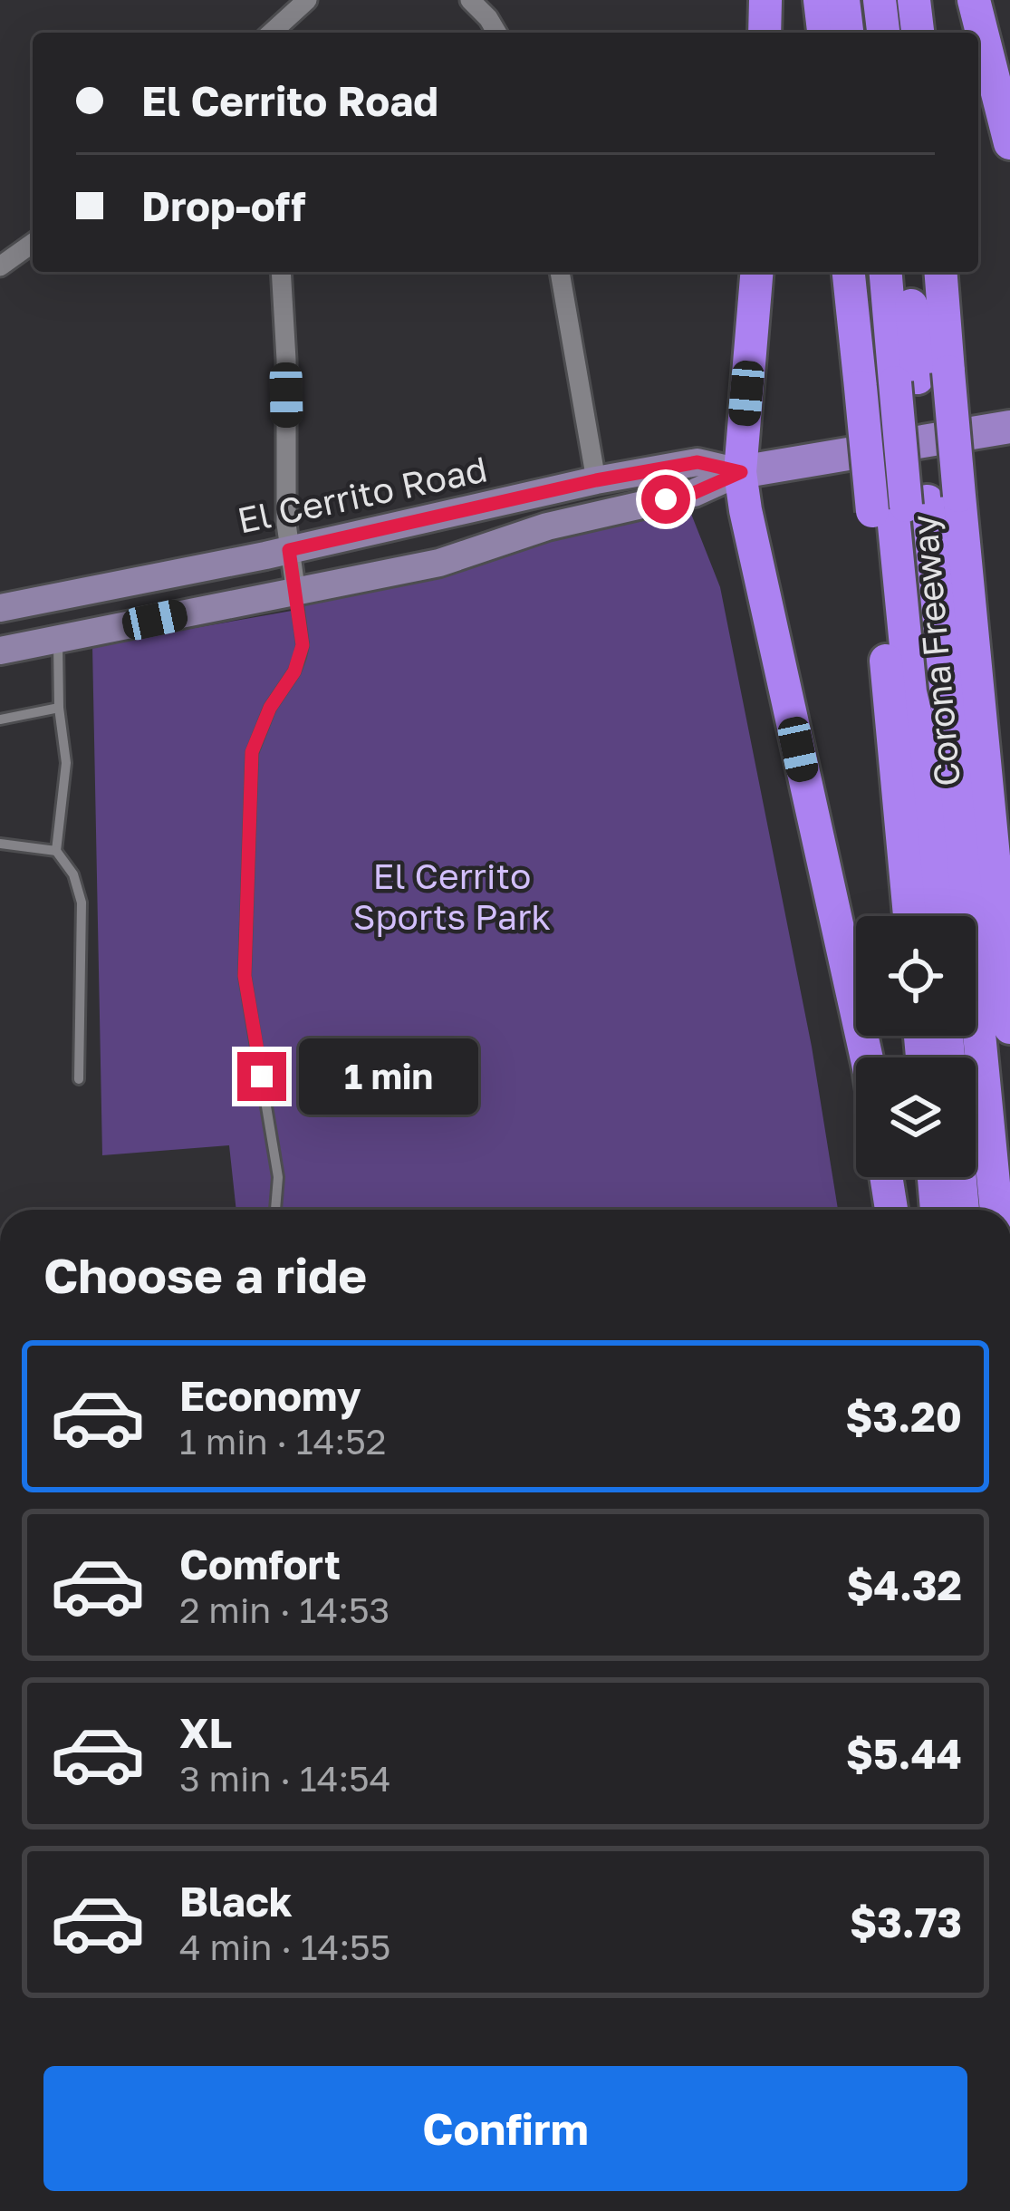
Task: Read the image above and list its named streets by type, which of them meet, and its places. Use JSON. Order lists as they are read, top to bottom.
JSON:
{
  "streets": {
    "highway": ["Corona Freeway"],
    "main road": ["El Cerrito Road"]
  },
  "parks": ["El Cerrito Sports Park"],
  "page": {
    "banner": ["El Cerrito Road", "Drop-off"],
    "bubble": "1 min",
    "heading": "Choose a ride",
    "list": [
      {
        "name": "Economy",
        "note": "1 min · 14:52",
        "value": "$3.20"
      },
      {
        "name": "Comfort",
        "note": "2 min · 14:53",
        "value": "$4.32"
      },
      {
        "name": "XL",
        "note": "3 min · 14:54",
        "value": "$5.44"
      },
      {
        "name": "Black",
        "note": "4 min · 14:55",
        "value": "$3.73"
      }
    ],
    "buttons": "Confirm"
  }
}
